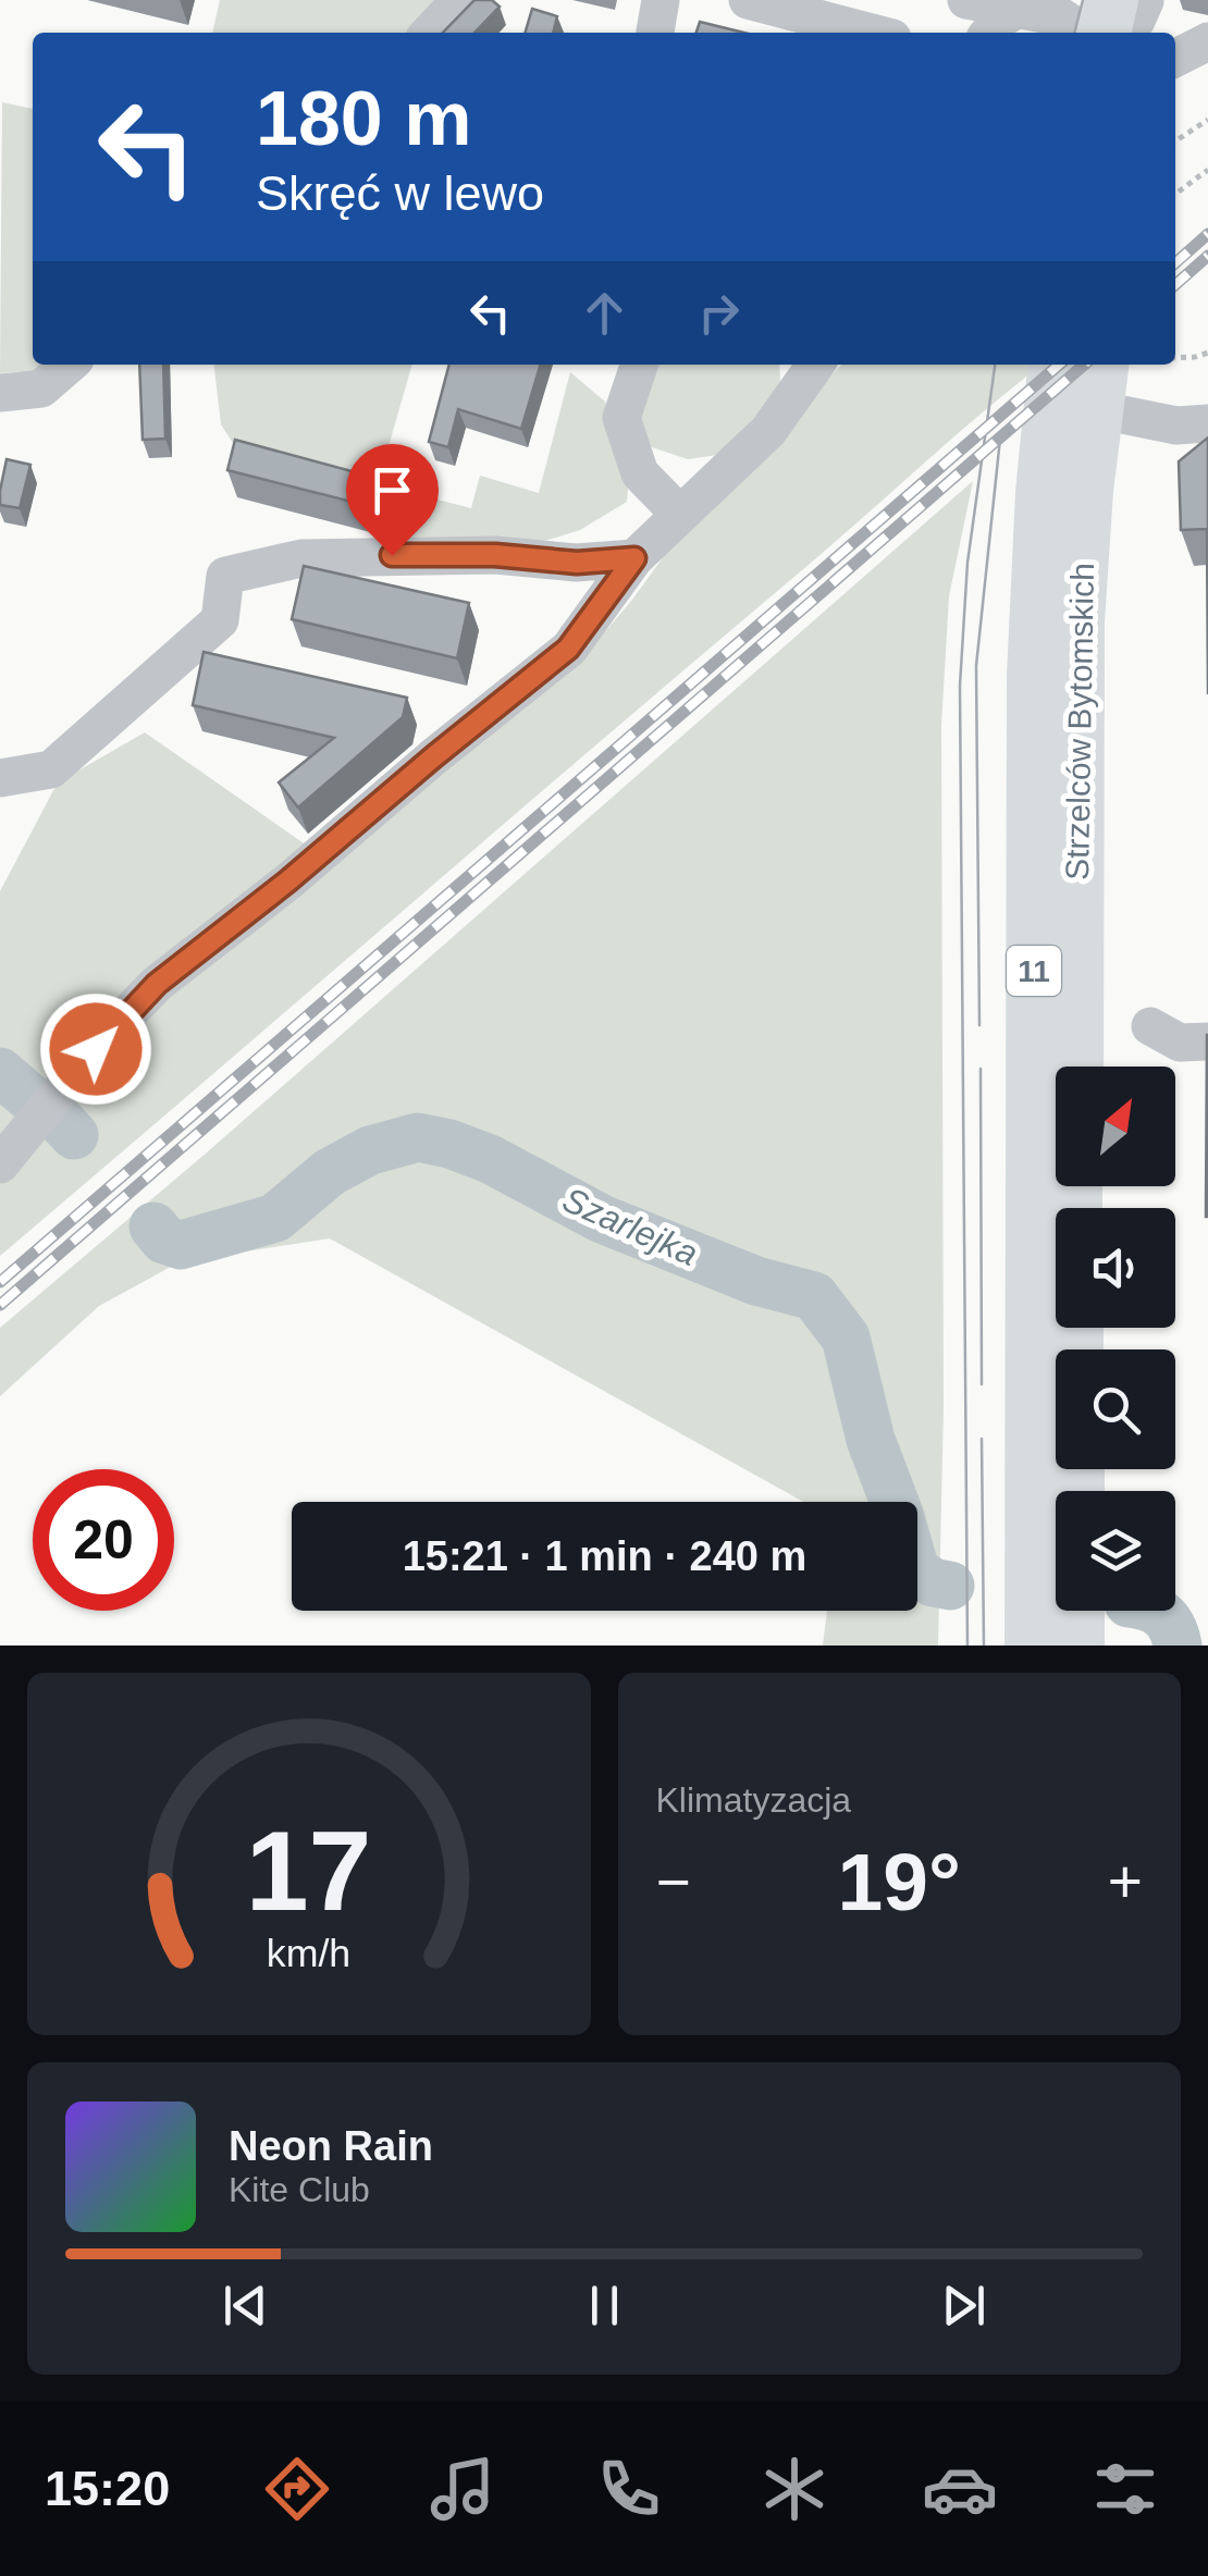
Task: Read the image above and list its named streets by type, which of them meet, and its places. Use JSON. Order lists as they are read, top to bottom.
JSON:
{
  "streets": {
    "highway": ["Strzelców Bytomskich", "11"]
  },
  "water": ["Szarlejka"],
  "north": "top right",
  "page": {
    "turn": ["180 m", "Skręć w lewo"],
    "limit": "20",
    "trip": "15:21 · 1 min · 240 m",
    "tile": "Klimatyzacja",
    "heat": ["−", "19°", "+"],
    "song": ["Neon Rain", "Kite Club"],
    "tabs": "15:20",
    "gauge": ["17", "km/h"]
  }
}
